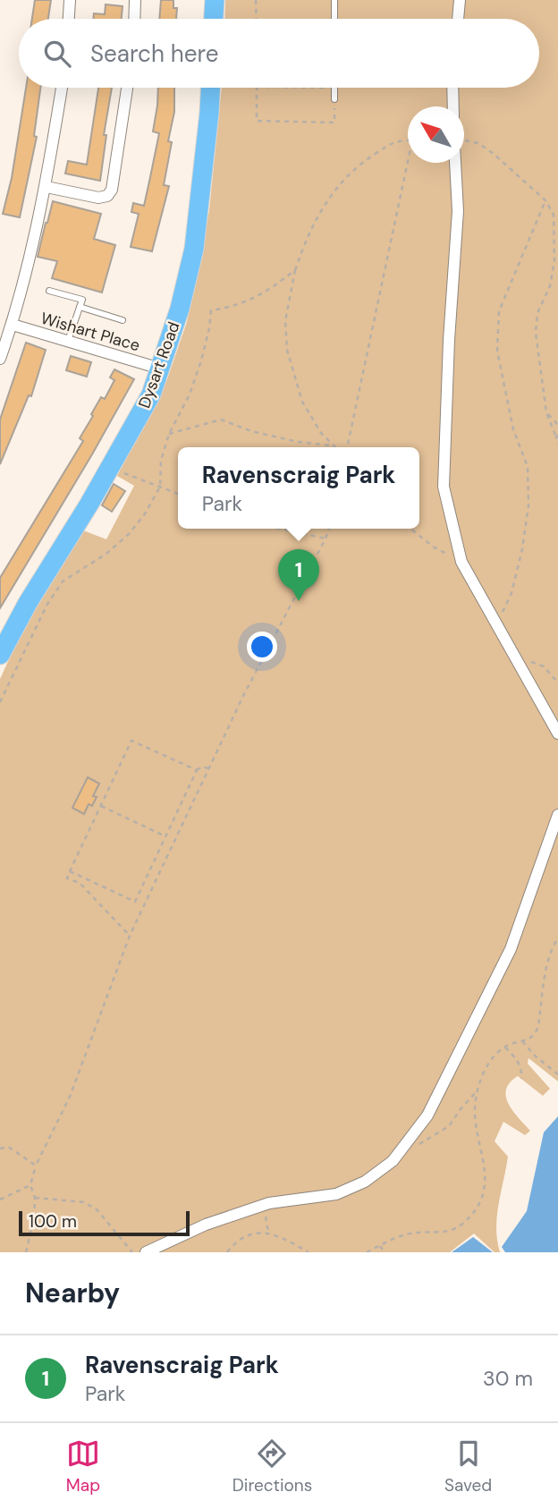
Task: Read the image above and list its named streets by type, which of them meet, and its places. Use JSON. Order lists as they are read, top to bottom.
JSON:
{
  "streets": {
    "main road": ["Dysart Road"],
    "street": ["Wishart Place"]
  },
  "crossings": [
    ["Wishart Place", "Dysart Road"]
  ],
  "scale_bar": "100 m",
  "north": "top left",
  "page": {
    "search": "Search here",
    "popup": ["Ravenscraig Park", "Park"],
    "pins": "1",
    "scale": "100 m",
    "heading": "Nearby",
    "list": [
      {
        "mark": "1",
        "name": "Ravenscraig Park",
        "note": "Park",
        "value": "30 m"
      }
    ],
    "nav": ["Map", "Directions", "Saved"]
  }
}
